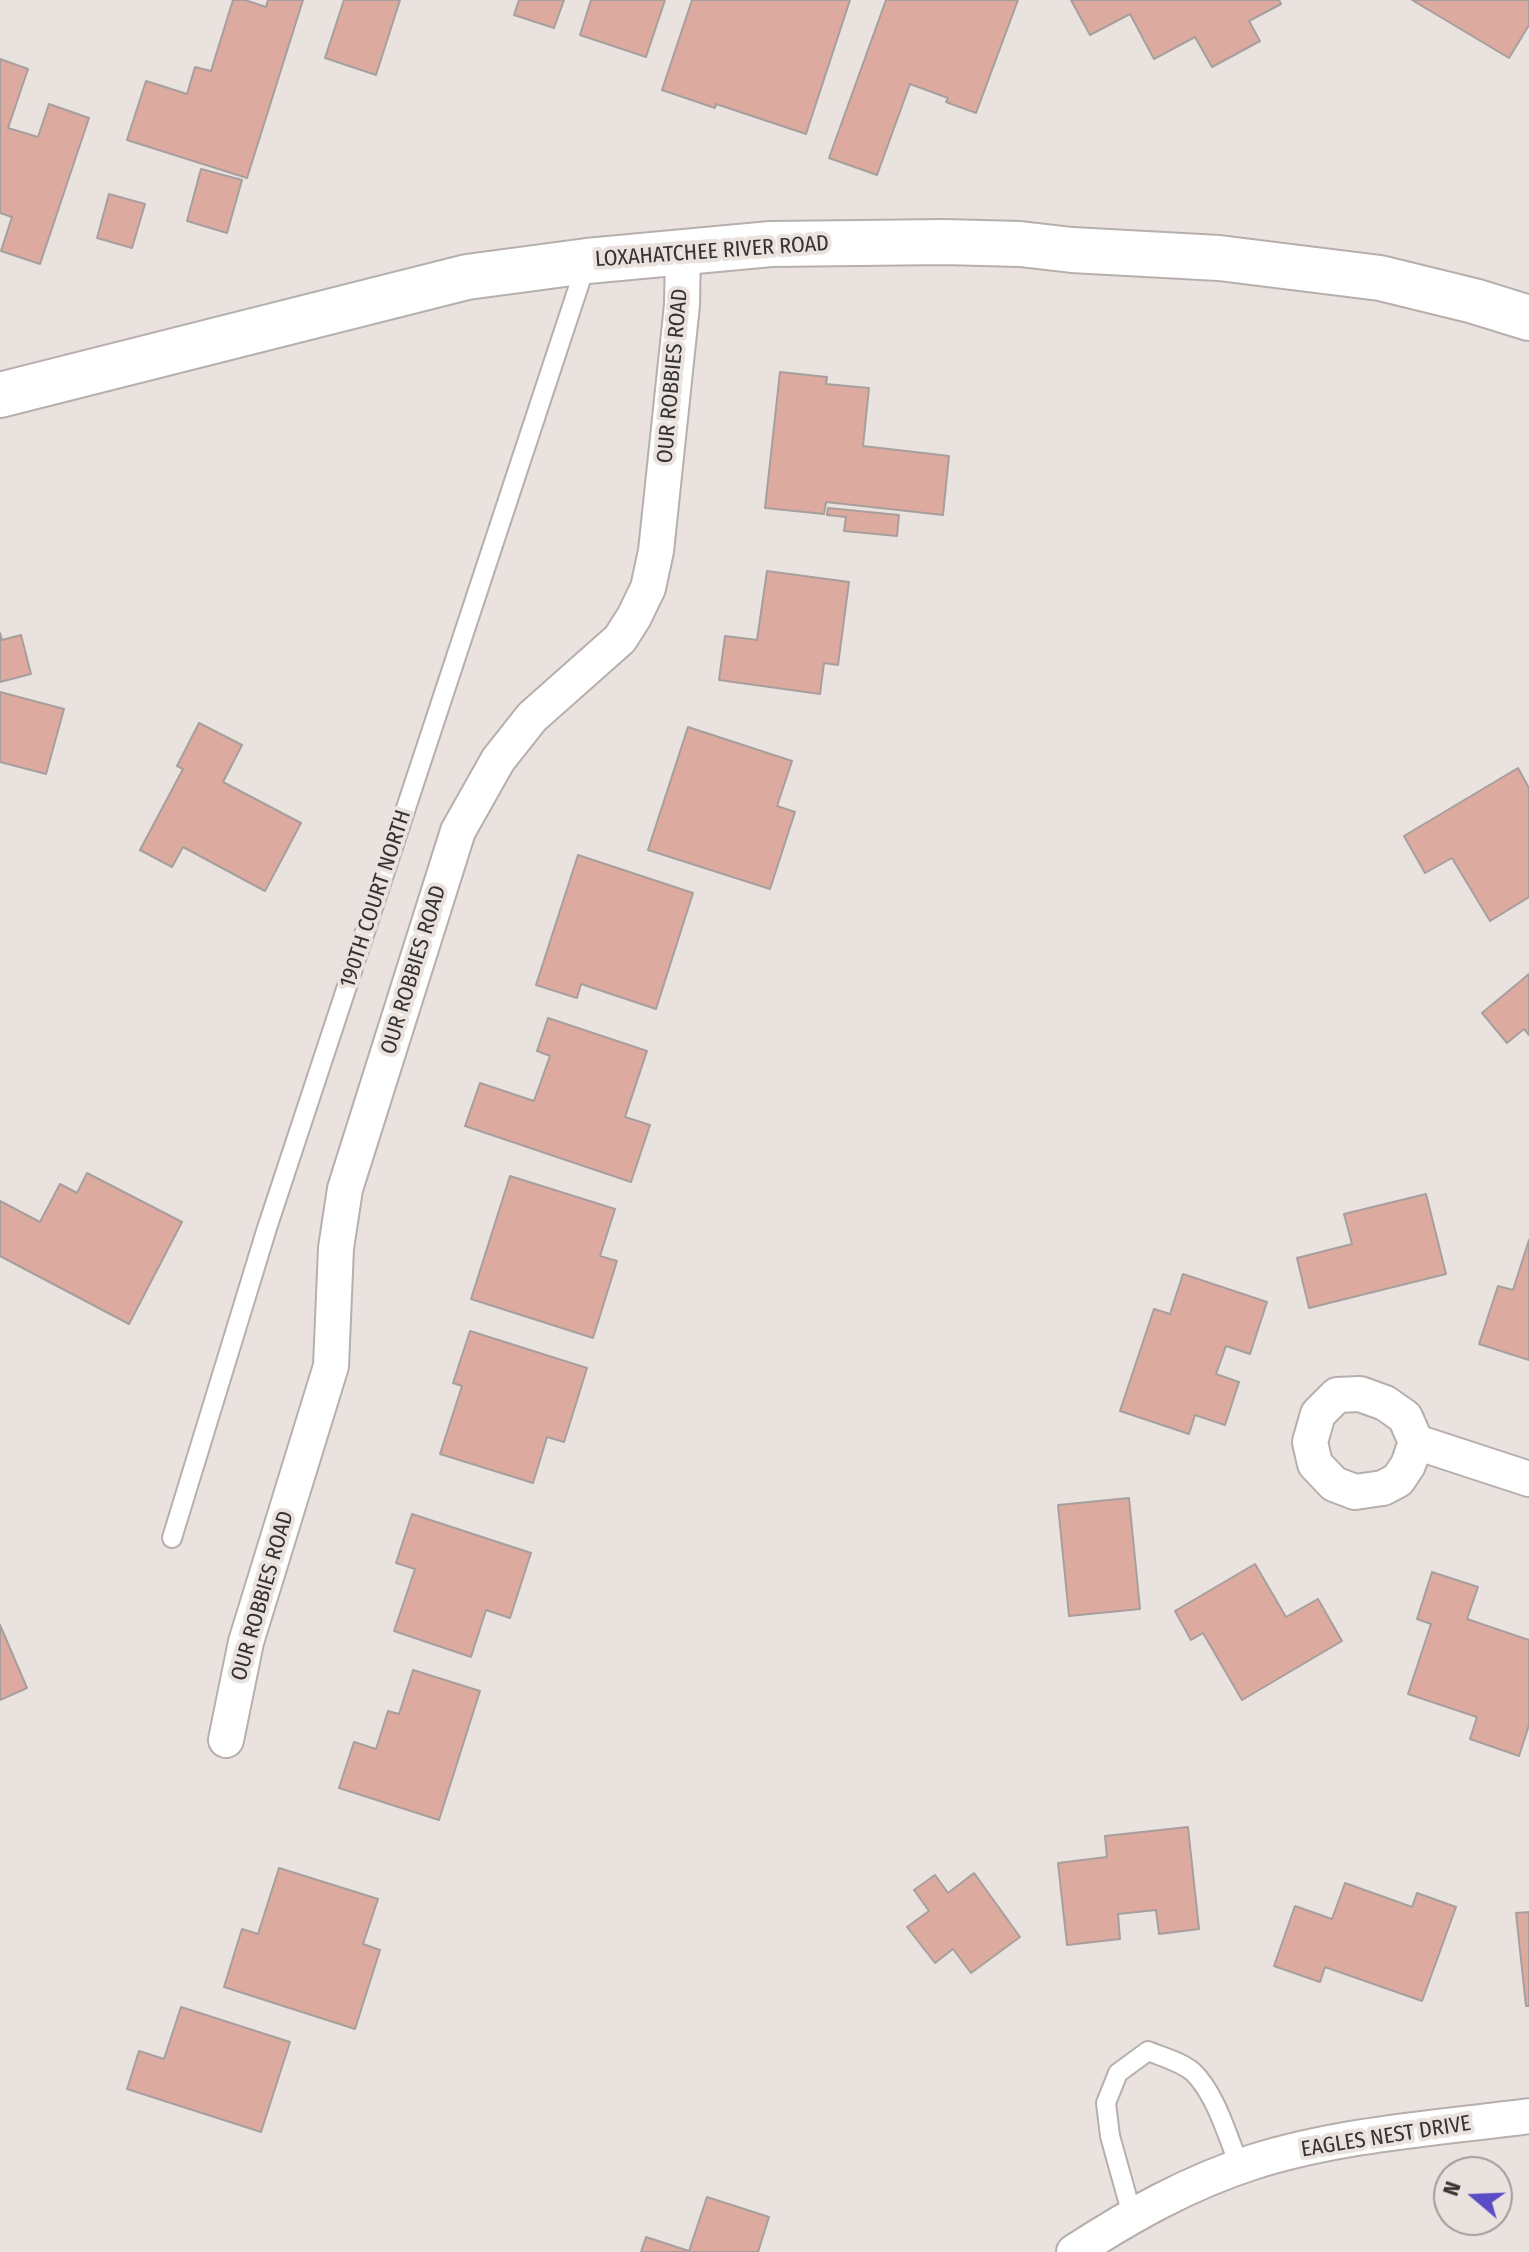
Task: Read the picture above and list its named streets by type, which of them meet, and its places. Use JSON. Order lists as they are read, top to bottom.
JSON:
{
  "streets": {
    "street": ["LOXAHATCHEE RIVER ROAD", "OUR ROBBIES ROAD", "EAGLES NEST DRIVE"],
    "lane": ["190TH COURT NORTH"]
  },
  "crossings": [
    ["LOXAHATCHEE RIVER ROAD", "OUR ROBBIES ROAD"],
    ["LOXAHATCHEE RIVER ROAD", "190TH COURT NORTH"]
  ],
  "north": "left"
}
